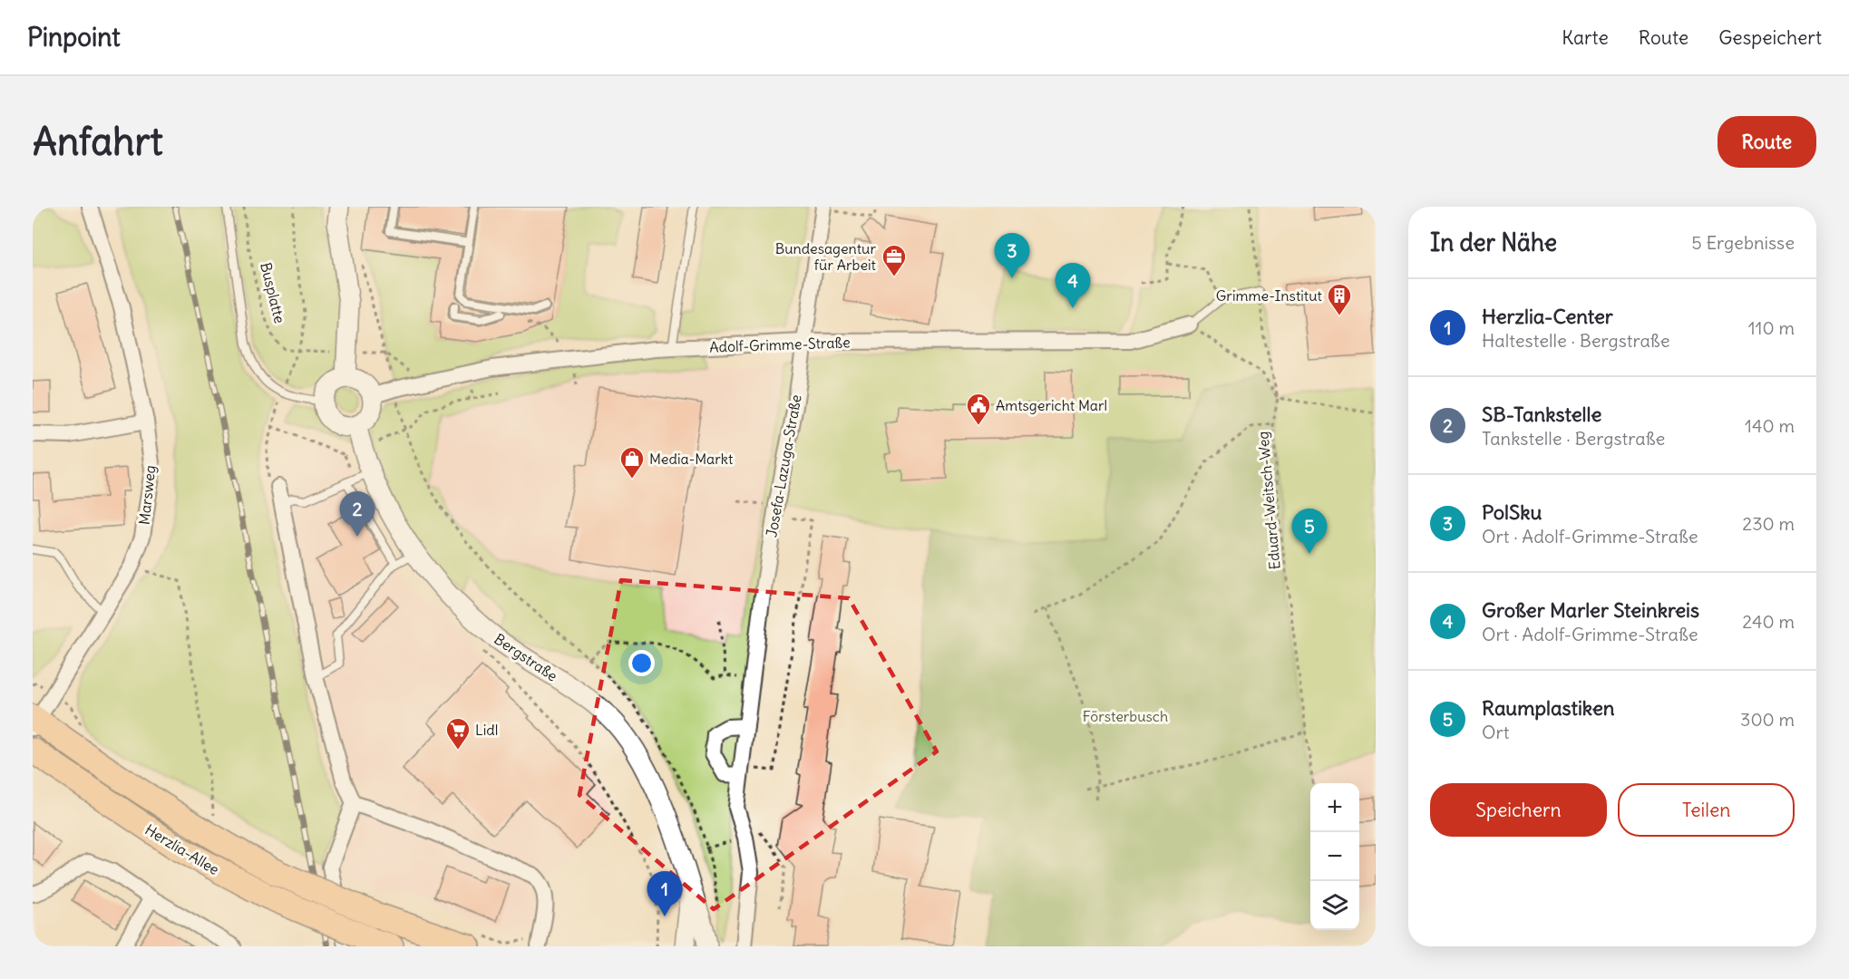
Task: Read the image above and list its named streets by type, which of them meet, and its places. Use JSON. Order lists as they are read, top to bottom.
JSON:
{
  "streets": {
    "main road": ["Herzlia-Allee"],
    "street": [
      "Adolf-Grimme-Straße",
      "Josefa-Lazuga-Straße",
      "Marsweg",
      "Bergstraße"
    ],
    "path": ["Busplatte", "Eduard-Weitsch-Weg"]
  },
  "crossings": [
    ["Adolf-Grimme-Straße", "Josefa-Lazuga-Straße"],
    ["Adolf-Grimme-Straße", "Bergstraße"],
    ["Marsweg", "Herzlia-Allee"]
  ],
  "parks": ["Försterbusch"],
  "places": {
    "office": ["Bundesagentur für Arbeit"],
    "building": ["Grimme-Institut"],
    "public building": ["Amtsgericht Marl"],
    "shop": ["Media-Markt"],
    "supermarket": ["Lidl"]
  },
  "page": {
    "header": "Pinpoint",
    "nav": ["Karte", "Route", "Gespeichert"],
    "buttons": [
      "Route",
      ["Speichern", "Teilen"]
    ],
    "title": "Anfahrt",
    "heading": ["In der Nähe", "5 Ergebnisse"],
    "pins": [
      "3",
      "4",
      "2",
      "5",
      "1"
    ],
    "list": [
      {
        "mark": "1",
        "name": "Herzlia-Center",
        "note": "Haltestelle · Bergstraße",
        "value": "110 m"
      },
      {
        "mark": "2",
        "name": "SB-Tankstelle",
        "note": "Tankstelle · Bergstraße",
        "value": "140 m"
      },
      {
        "mark": "3",
        "name": "PolSku",
        "note": "Ort · Adolf-Grimme-Straße",
        "value": "230 m"
      },
      {
        "mark": "4",
        "name": "Großer Marler Steinkreis",
        "note": "Ort · Adolf-Grimme-Straße",
        "value": "240 m"
      },
      {
        "mark": "5",
        "name": "Raumplastiken",
        "note": "Ort",
        "value": "300 m"
      }
    ],
    "map_buttons": ["+", "−"]
  }
}
